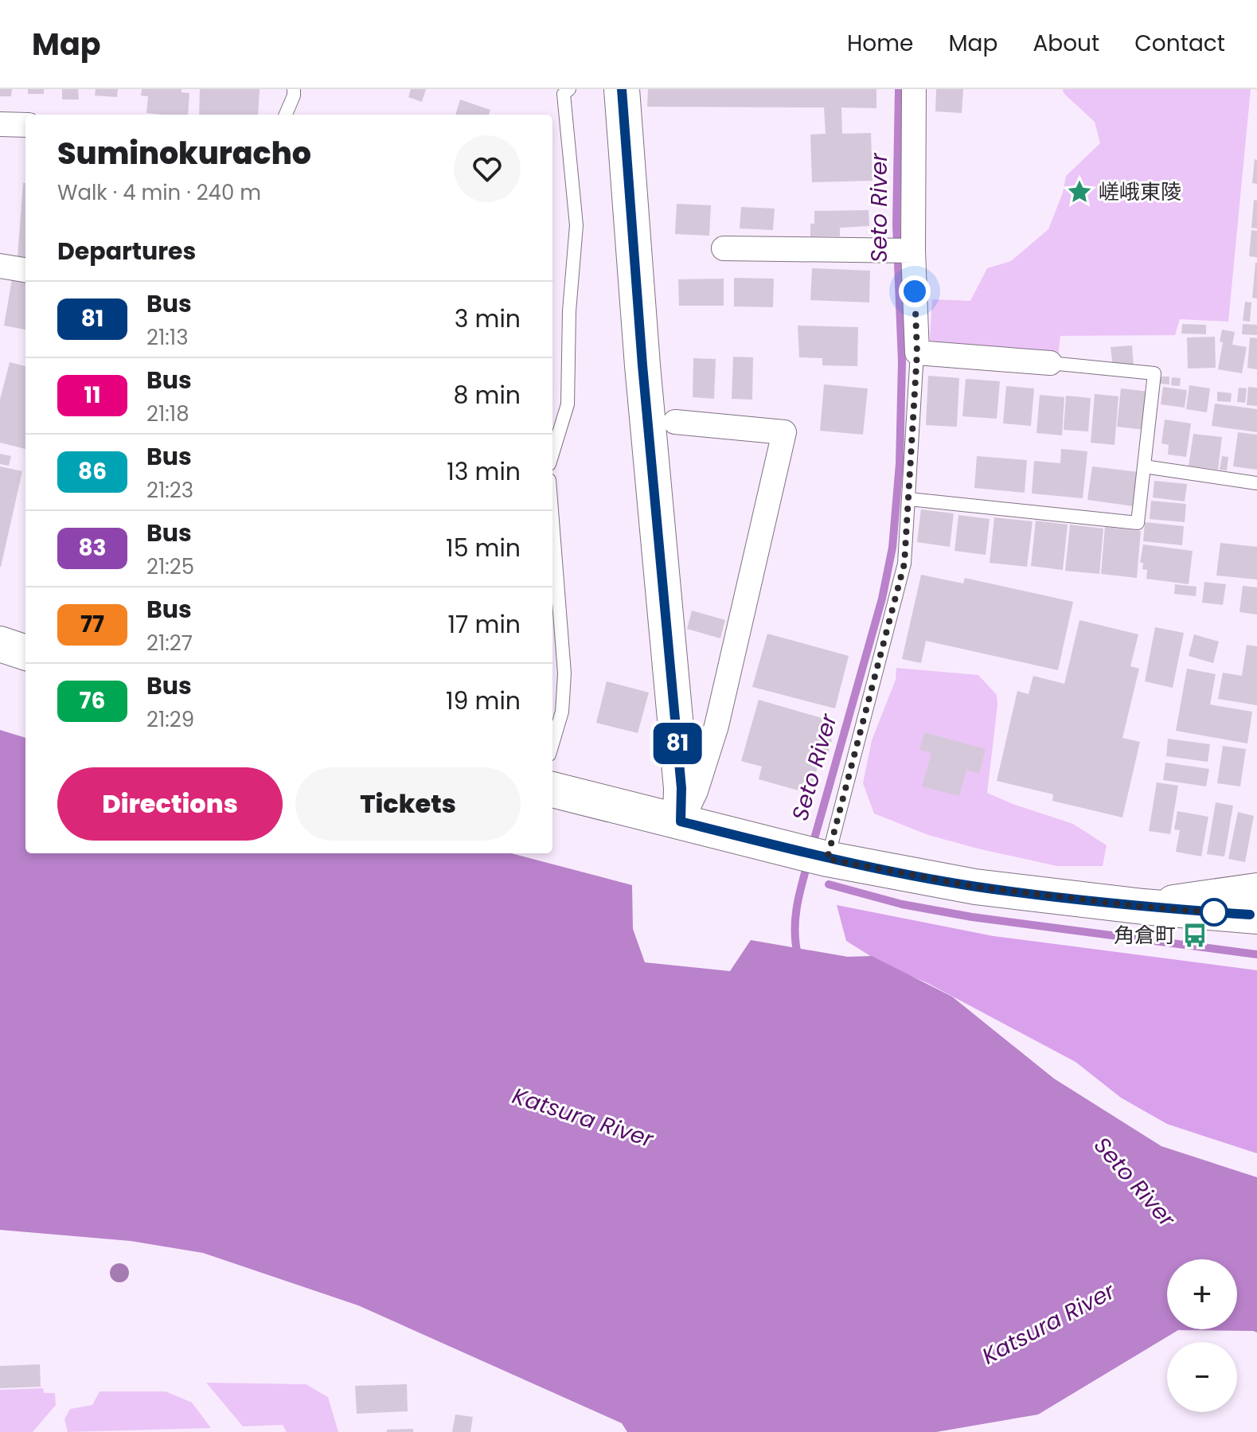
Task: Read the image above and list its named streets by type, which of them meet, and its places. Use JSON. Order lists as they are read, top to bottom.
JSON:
{
  "water": ["Seto River", "Katsura River"],
  "places": {
    "place": ["嵯峨東陵"],
    "bus stop": ["角倉町"]
  },
  "lines": ["bus line 81"],
  "page": {
    "header": "Map",
    "nav": [
      "Home",
      "Map",
      "About",
      "Contact"
    ],
    "on_map": "81",
    "heading": [
      ["Suminokuracho", "Walk · 4 min · 240 m"],
      "Departures"
    ],
    "list": [
      {
        "mark": "81",
        "name": "Bus",
        "note": "21:13",
        "value": "3 min"
      },
      {
        "mark": "11",
        "name": "Bus",
        "note": "21:18",
        "value": "8 min"
      },
      {
        "mark": "86",
        "name": "Bus",
        "note": "21:23",
        "value": "13 min"
      },
      {
        "mark": "83",
        "name": "Bus",
        "note": "21:25",
        "value": "15 min"
      },
      {
        "mark": "77",
        "name": "Bus",
        "note": "21:27",
        "value": "17 min"
      },
      {
        "mark": "76",
        "name": "Bus",
        "note": "21:29",
        "value": "19 min"
      }
    ],
    "buttons": ["Directions", "Tickets"],
    "map_buttons": ["+", "−"]
  }
}
